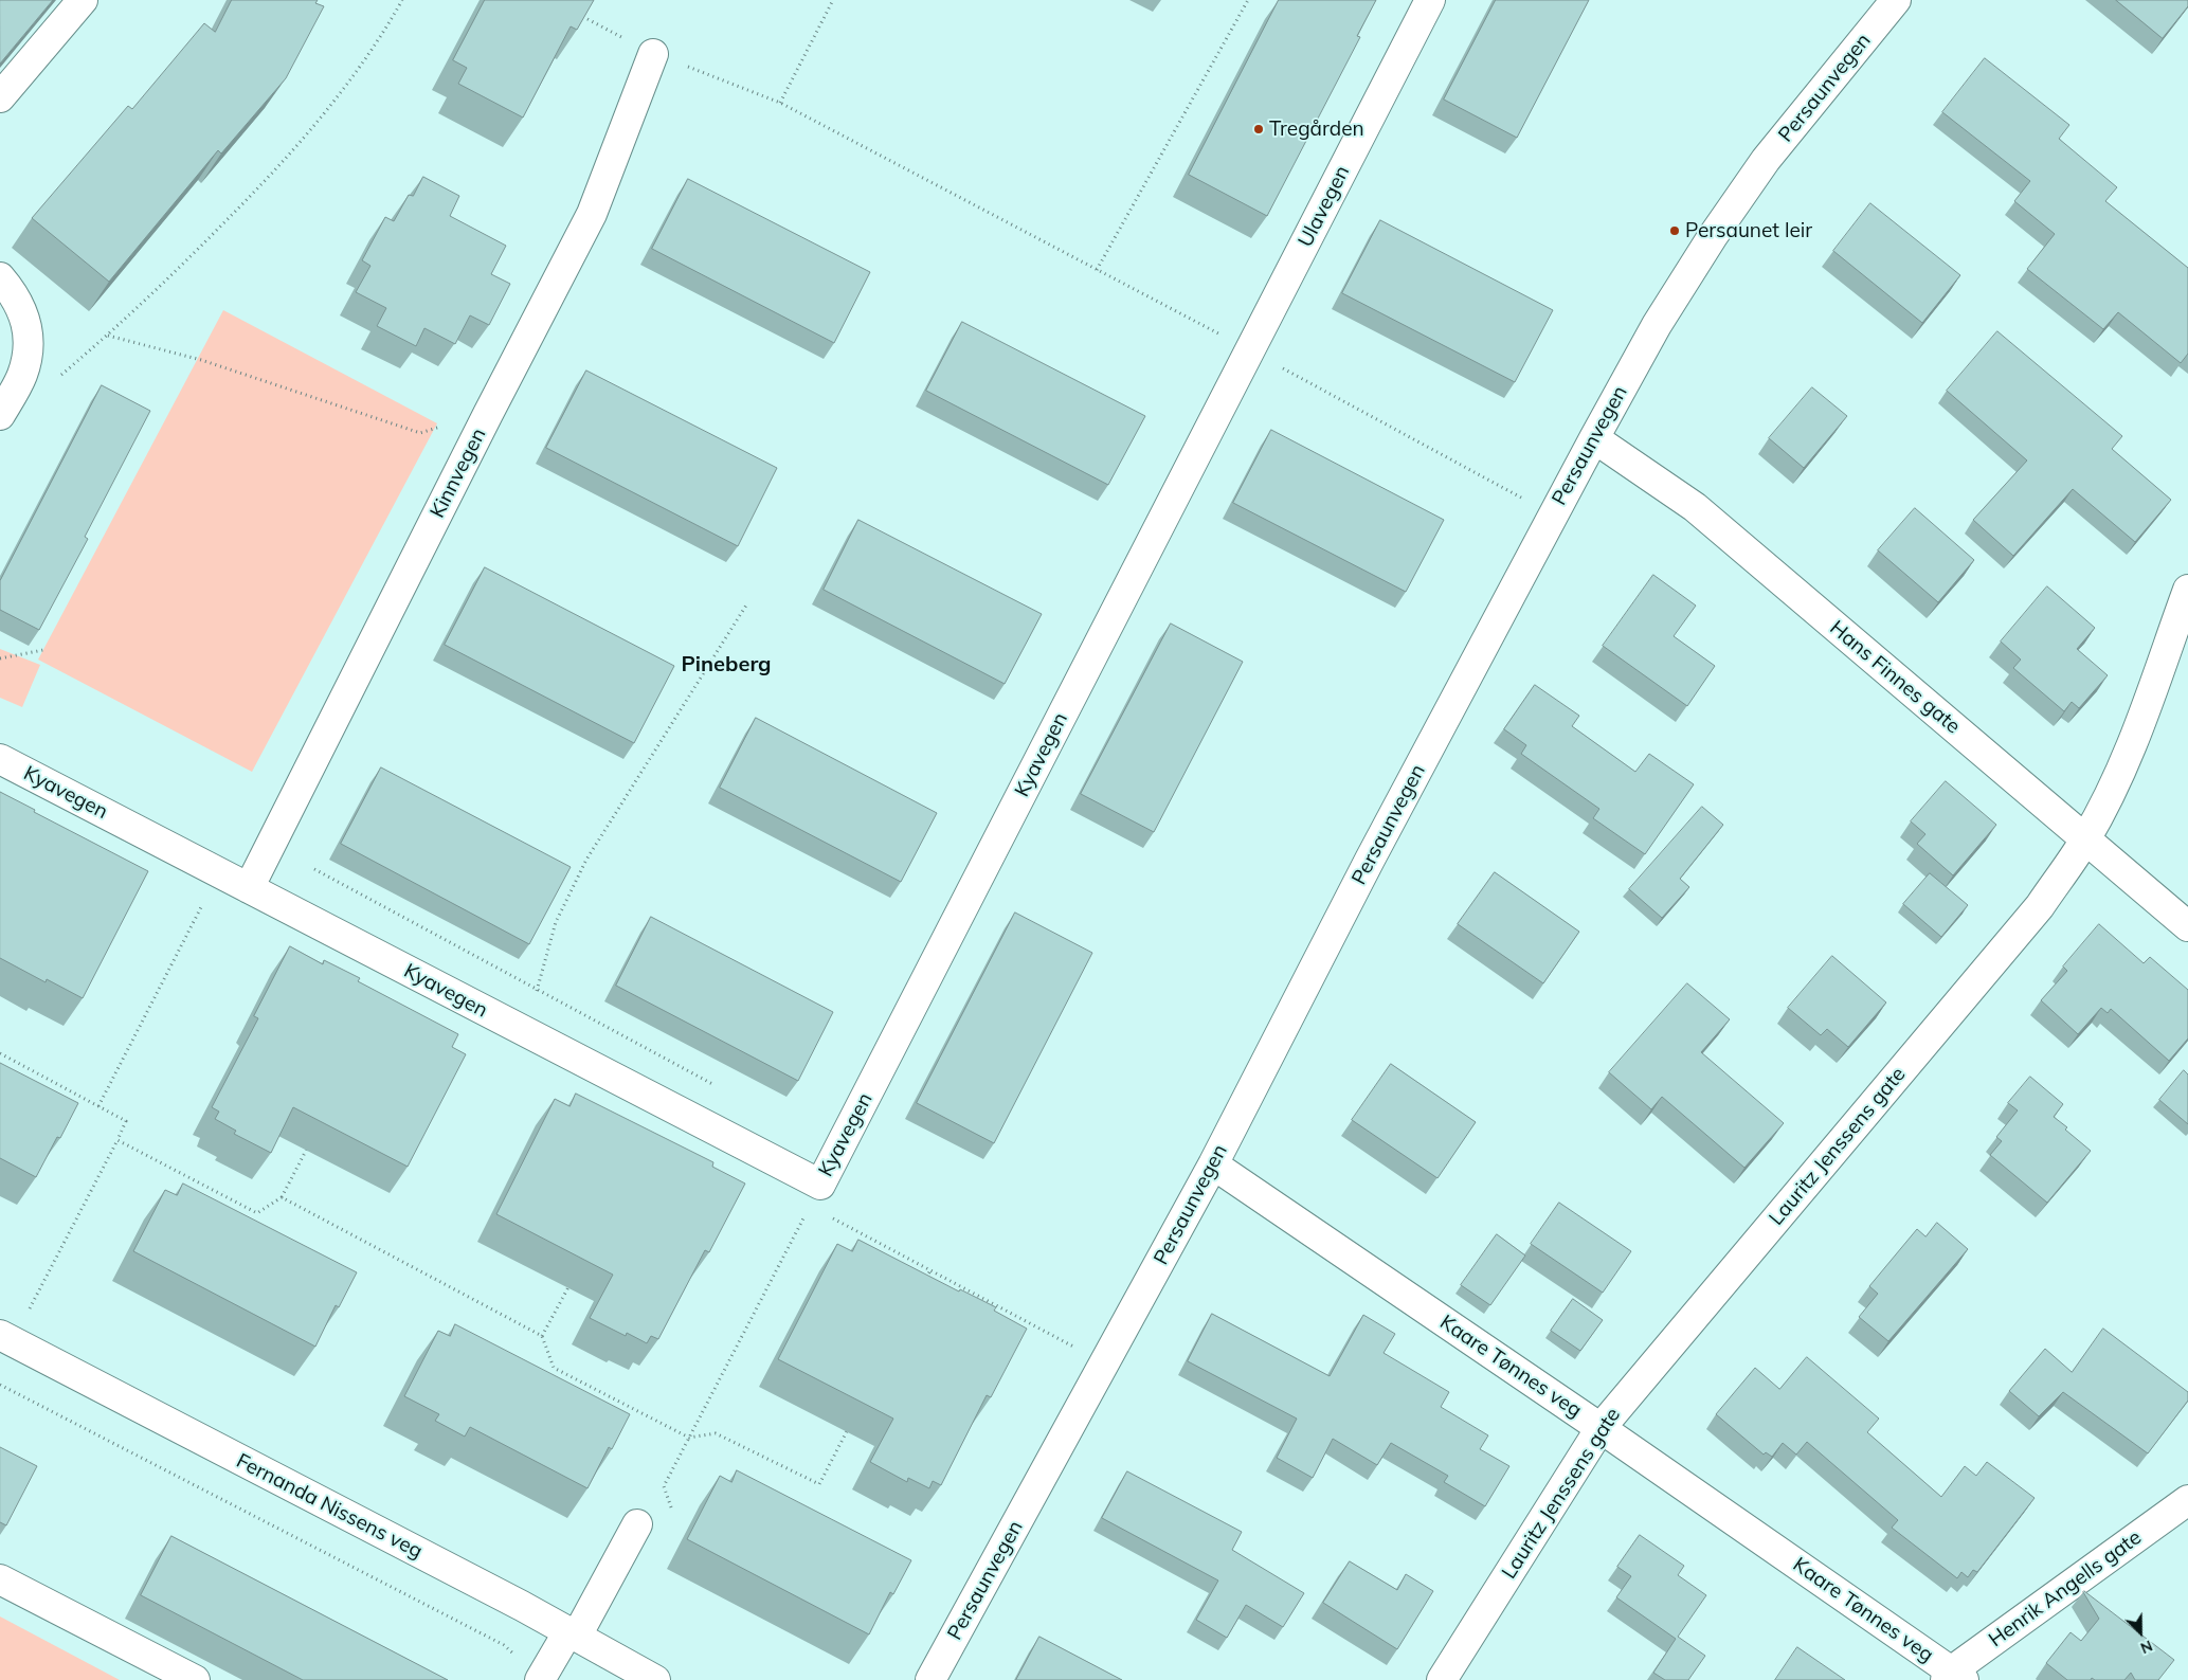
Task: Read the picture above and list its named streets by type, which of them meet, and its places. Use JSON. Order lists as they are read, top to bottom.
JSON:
{
  "streets": {
    "street": [
      "Persaunvegen",
      "Ulavegen",
      "Kinnvegen",
      "Hans Finnes gate",
      "Kyavegen",
      "Lauritz Jenssens gate",
      "Kaare Tønnes veg",
      "Fernanda Nissens veg",
      "Henrik Angells gate"
    ]
  },
  "crossings": [
    ["Persaunvegen", "Hans Finnes gate"],
    ["Persaunvegen", "Kaare Tønnes veg"],
    ["Ulavegen", "Kyavegen"],
    ["Kinnvegen", "Kyavegen"],
    ["Hans Finnes gate", "Lauritz Jenssens gate"],
    ["Lauritz Jenssens gate", "Kaare Tønnes veg"],
    ["Kaare Tønnes veg", "Henrik Angells gate"]
  ],
  "districts": ["Pineberg"],
  "places": ["Tregården", "Persaunet leir"],
  "north": "bottom right"
}
